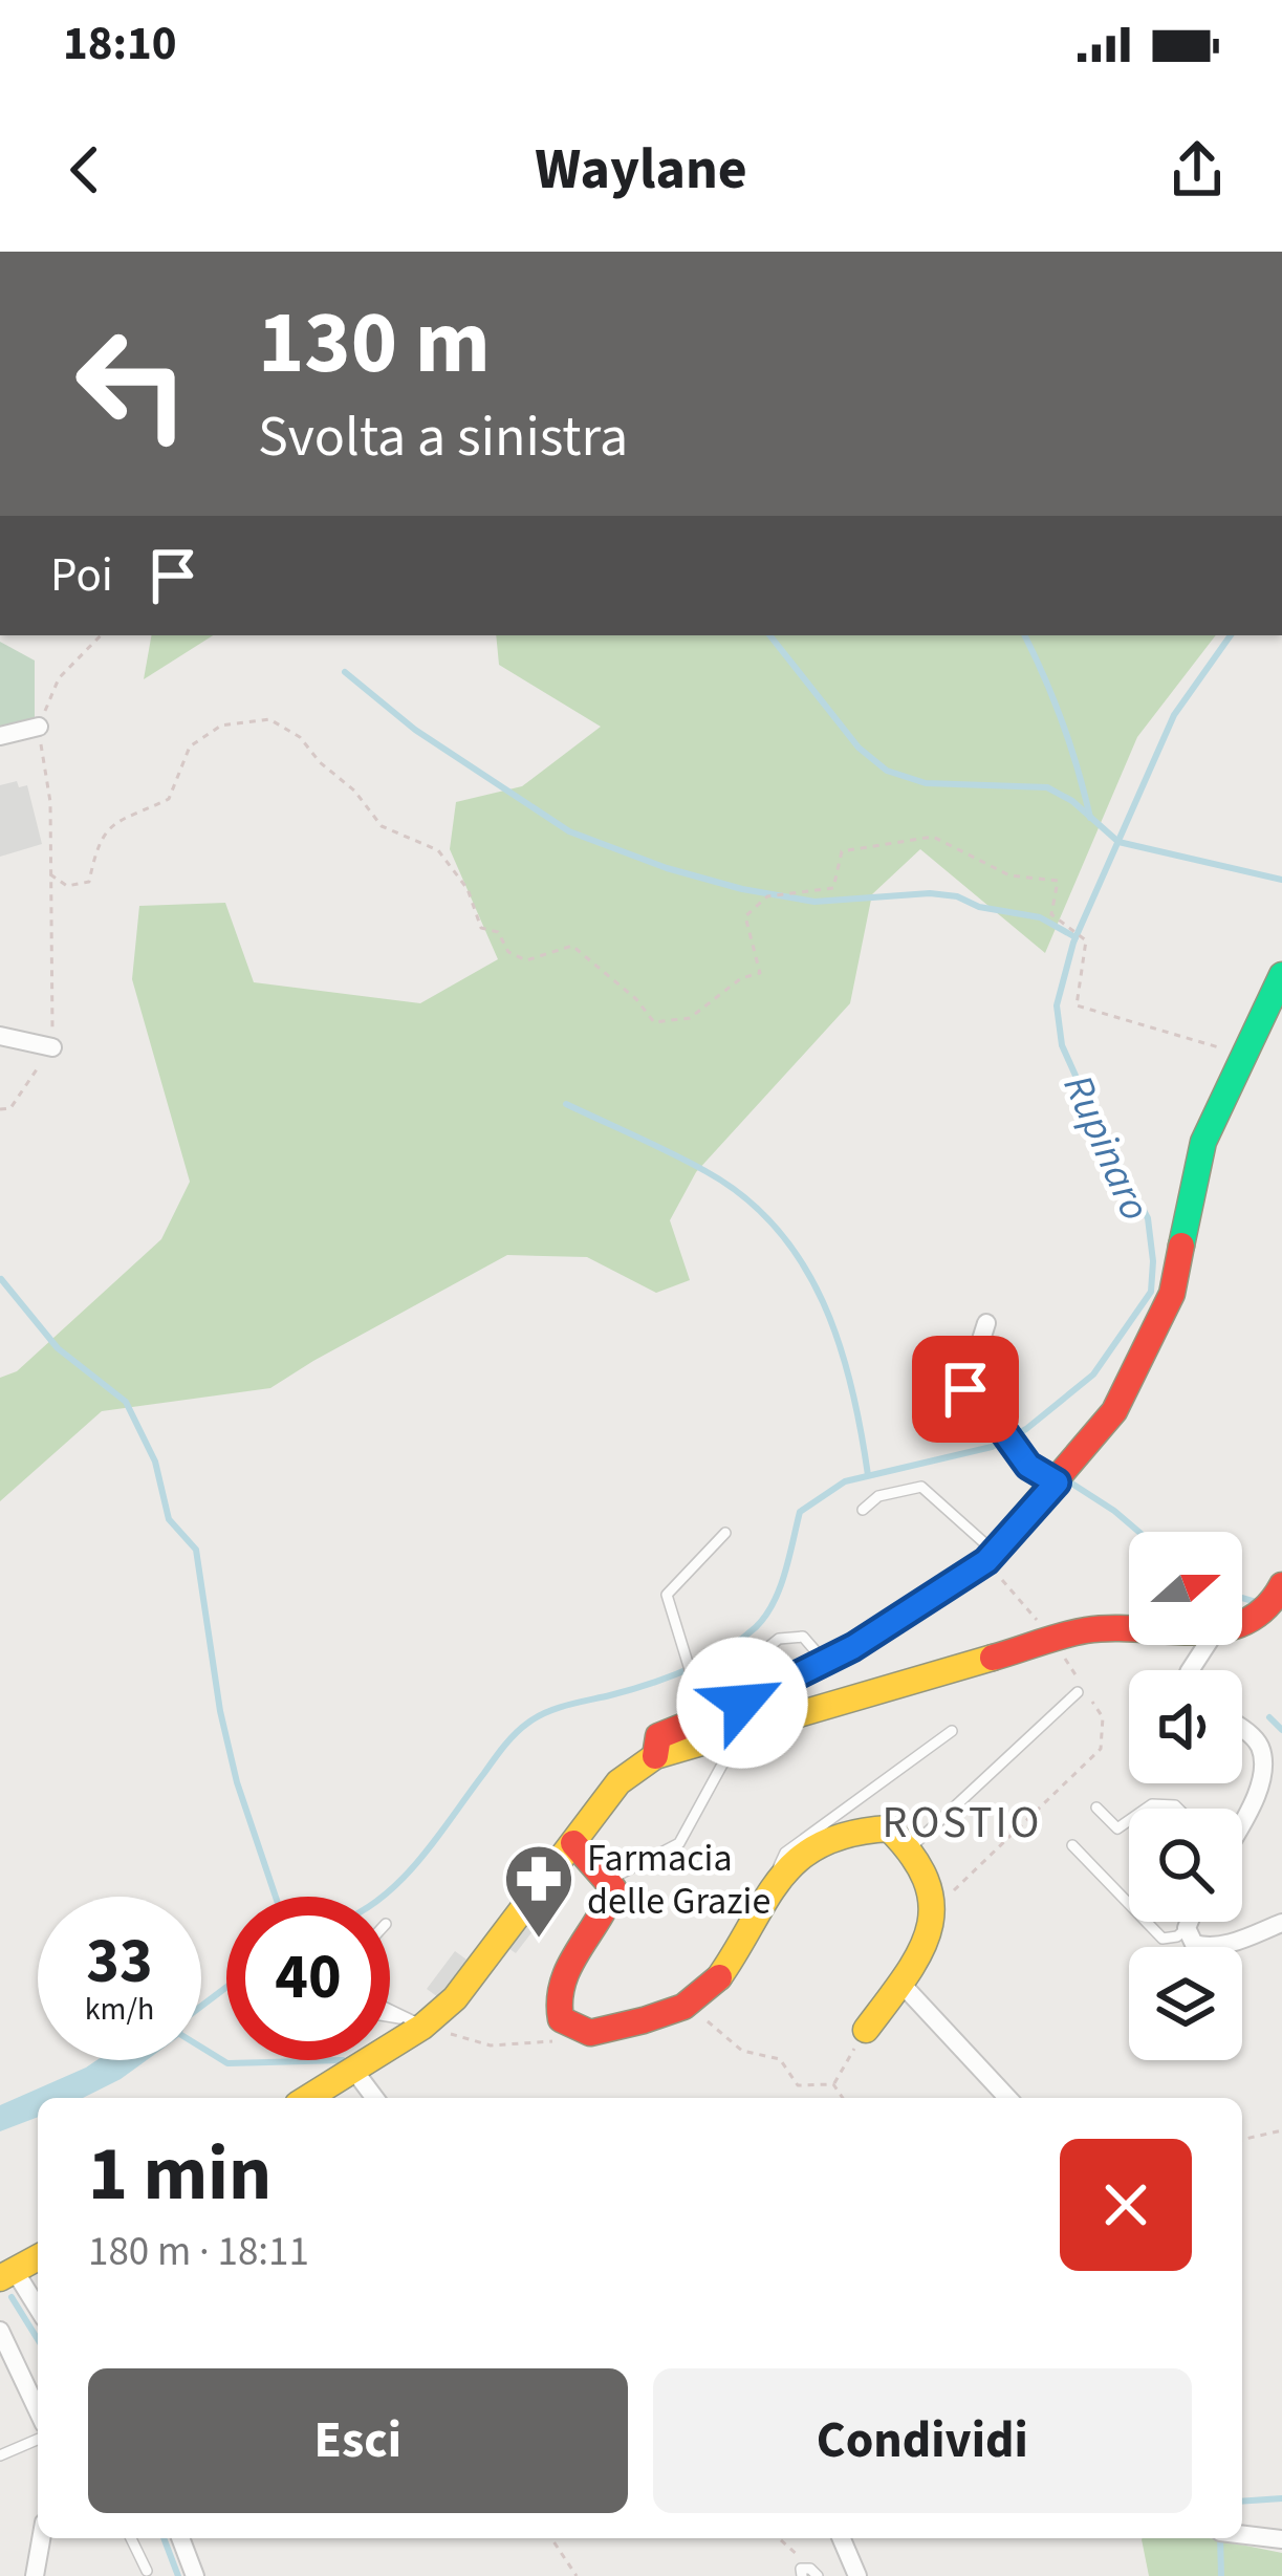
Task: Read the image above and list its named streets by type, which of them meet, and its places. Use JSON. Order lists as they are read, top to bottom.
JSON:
{
  "districts": ["ROSTIO"],
  "water": ["Rupinaro"],
  "places": {
    "pharmacy": ["Farmacia delle Grazie"]
  },
  "north": "right",
  "page": {
    "status": "18:10",
    "header": "Waylane",
    "turn": ["130 m", "Svolta a sinistra"],
    "then": "Poi",
    "speed": "33 km/h",
    "limit": "40",
    "heading": ["1 min", "180 m · 18:11"],
    "buttons": ["Esci", "Condividi"]
  }
}
